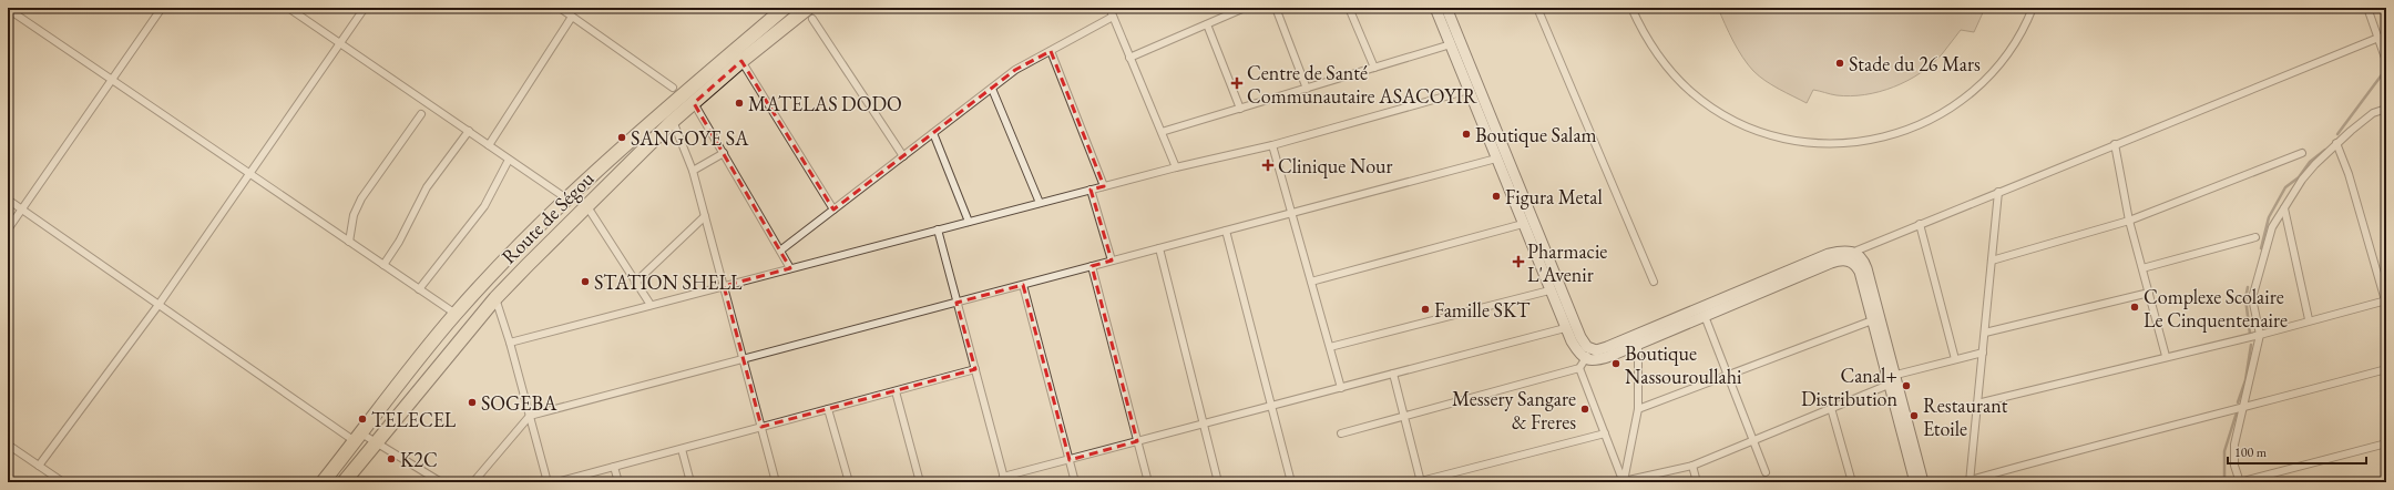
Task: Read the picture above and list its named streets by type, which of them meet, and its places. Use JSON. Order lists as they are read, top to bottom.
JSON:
{
  "streets": {
    "highway": ["Route de Ségou"]
  },
  "places": {
    "other": [
      "Stade du 26 Mars",
      "MATELAS DODO",
      "Boutique Salam",
      "SANGOYE SA",
      "Figura Metal",
      "STATION SHELL",
      "Complexe Scolaire Le Cinquentenaire",
      "Famille SKT",
      "Boutique Nassouroullahi",
      "Canal+ Distribution",
      "SOGEBA",
      "Messery Sangare & Freres",
      "Restaurant Etoile",
      "TELECEL",
      "K2C"
    ],
    "health": ["Centre de Santé Communautaire ASACOYIR", "Clinique Nour", "Pharmacie L'Avenir"]
  },
  "scale_bar": "100 m"
}
